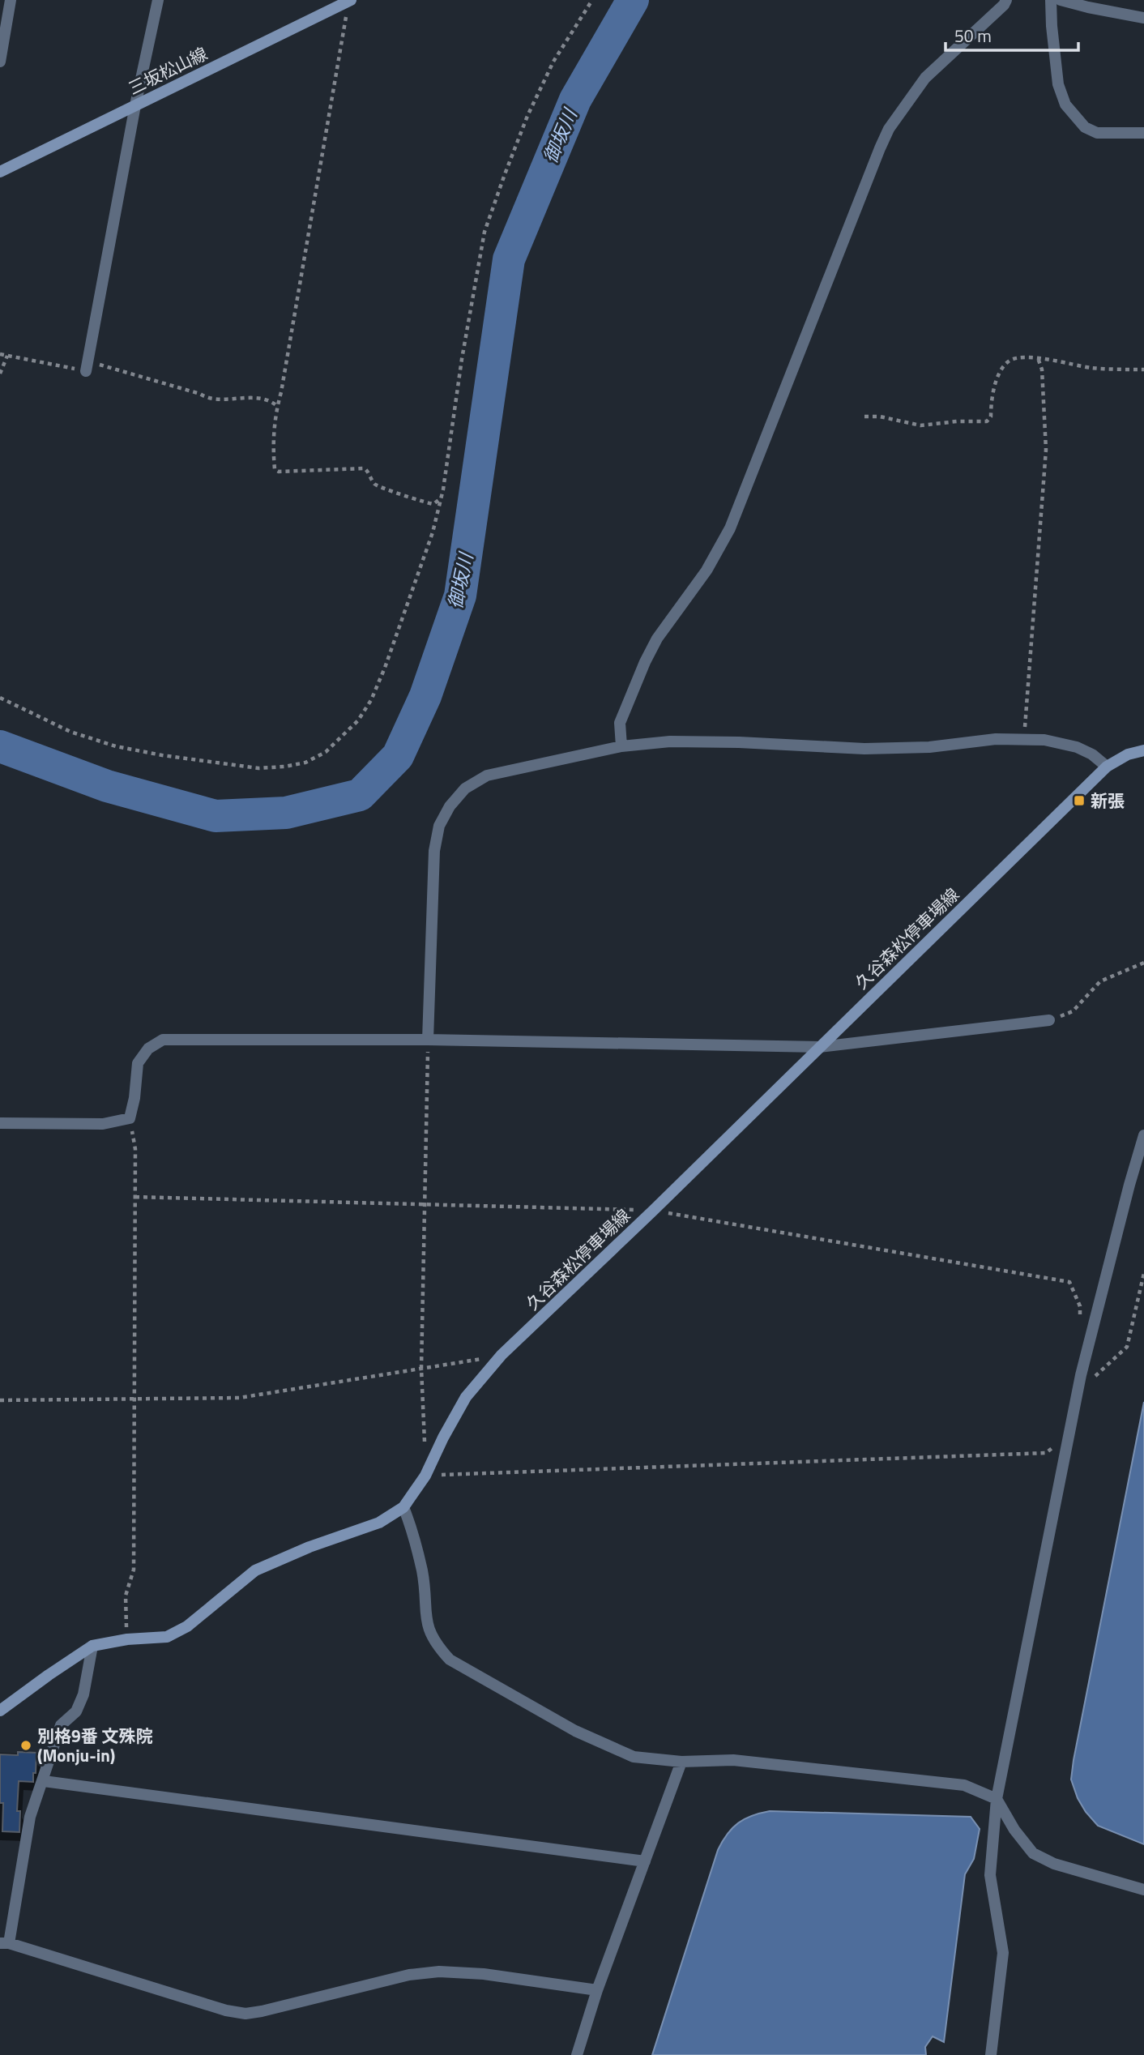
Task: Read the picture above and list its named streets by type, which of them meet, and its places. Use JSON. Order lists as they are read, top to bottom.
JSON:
{
  "streets": {
    "main road": ["三坂松山線", "久谷森松停車場線"]
  },
  "water": ["御坂川"],
  "places": {
    "transit": ["新張"],
    "other": ["別格9番 文殊院 (Monju-in)"]
  },
  "scale_bar": "50 m"
}
